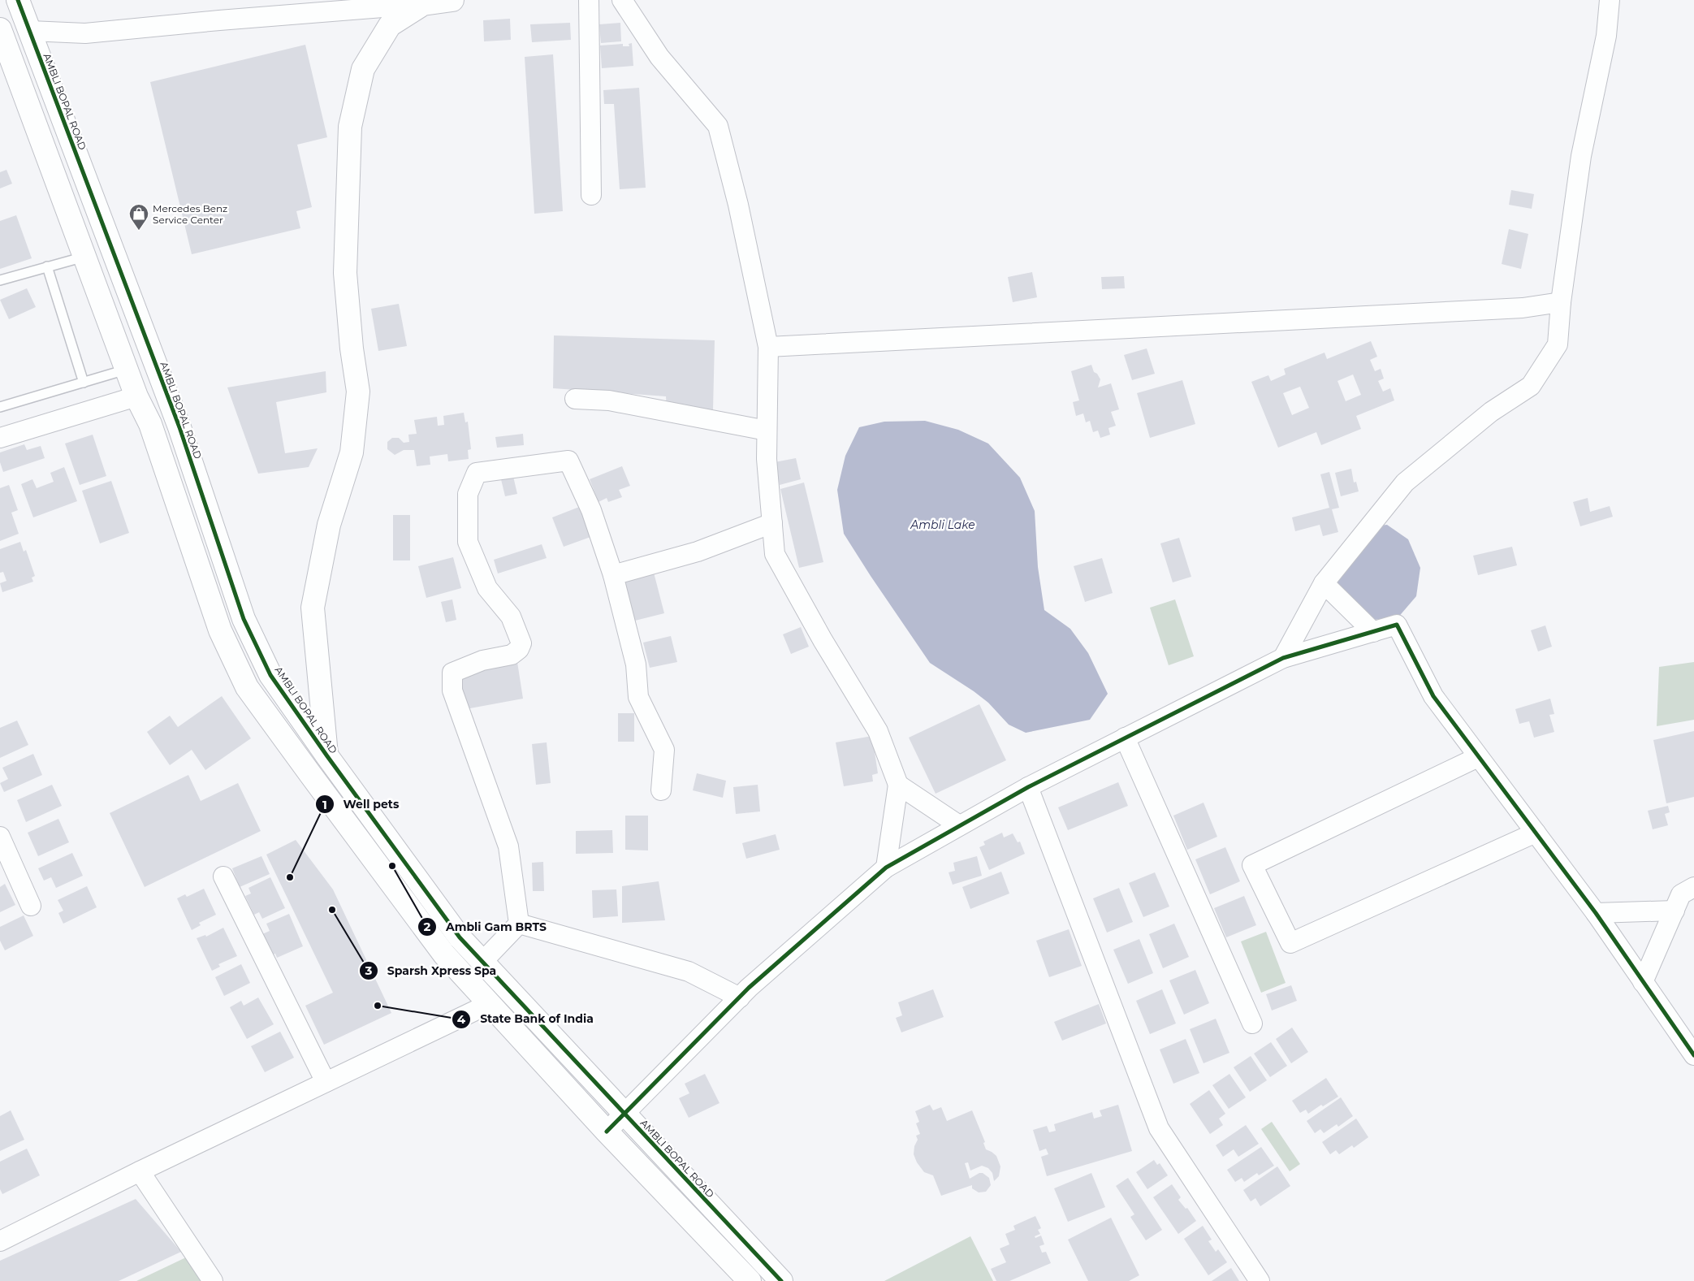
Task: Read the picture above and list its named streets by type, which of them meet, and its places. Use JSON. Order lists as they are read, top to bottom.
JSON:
{
  "streets": {
    "street": ["AMBLI BOPAL ROAD"]
  },
  "water": ["Ambli Lake"],
  "places": {
    "shop": ["Mercedes Benz Service Center"],
    "other": [
      "Ambli Gam BRTS",
      "Well pets",
      "Sparsh Xpress Spa",
      "State Bank of India"
    ]
  }
}
